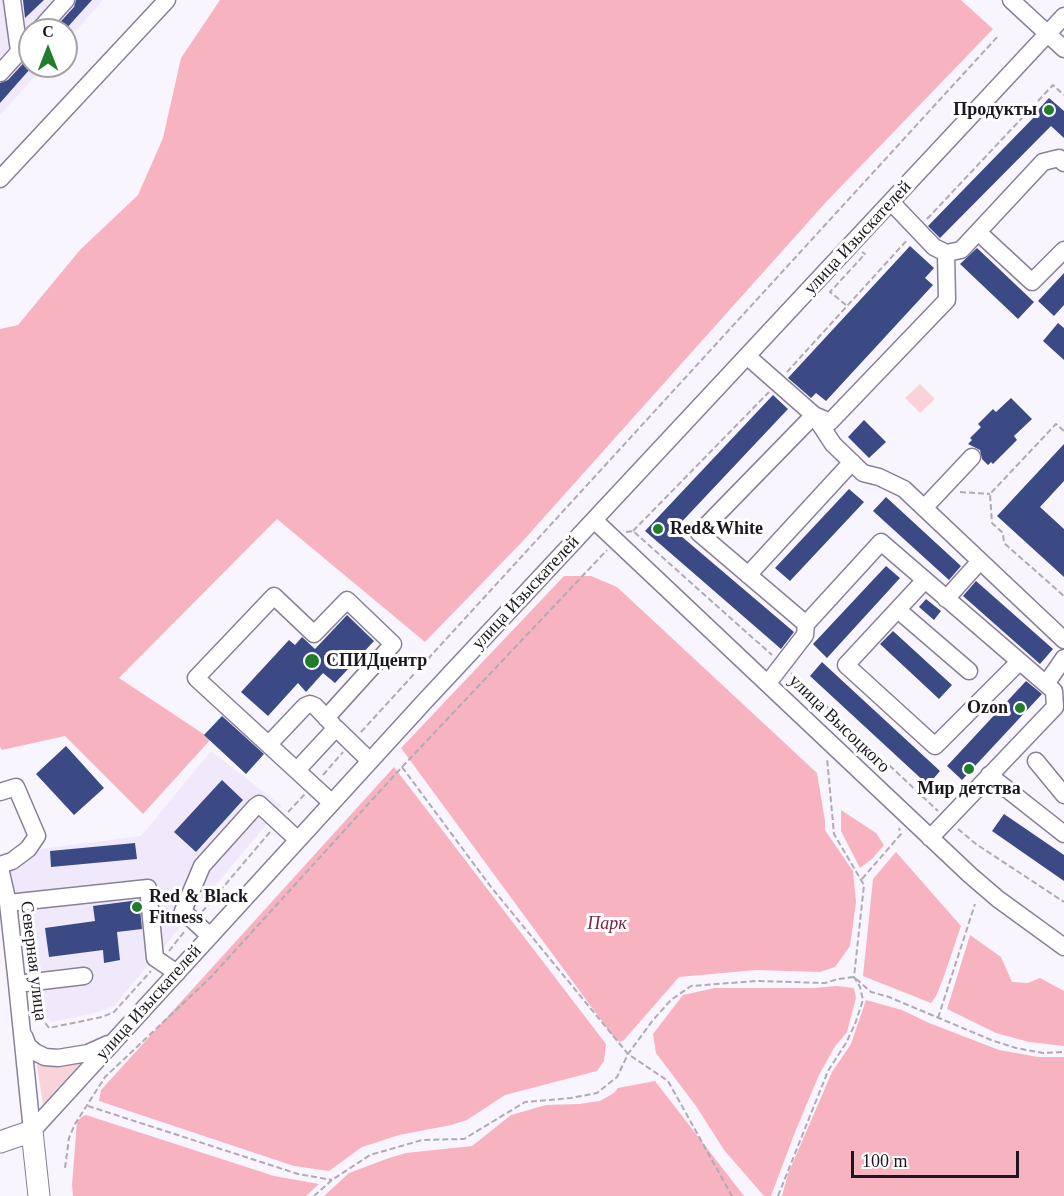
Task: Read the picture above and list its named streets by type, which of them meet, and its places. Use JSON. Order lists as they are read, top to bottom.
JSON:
{
  "streets": {
    "main road": ["улица Изыскателей"],
    "street": ["улица Высоцкого", "Северная улица"]
  },
  "crossings": [
    ["улица Изыскателей", "улица Высоцкого"],
    ["улица Изыскателей", "Северная улица"]
  ],
  "parks": ["Парк"],
  "places": [
    "Продукты",
    "Red&White",
    "СПИДцентр",
    "Ozon",
    "Мир детства",
    "Red & Black Fitness"
  ],
  "scale_bar": "100 m",
  "north": "top"
}
